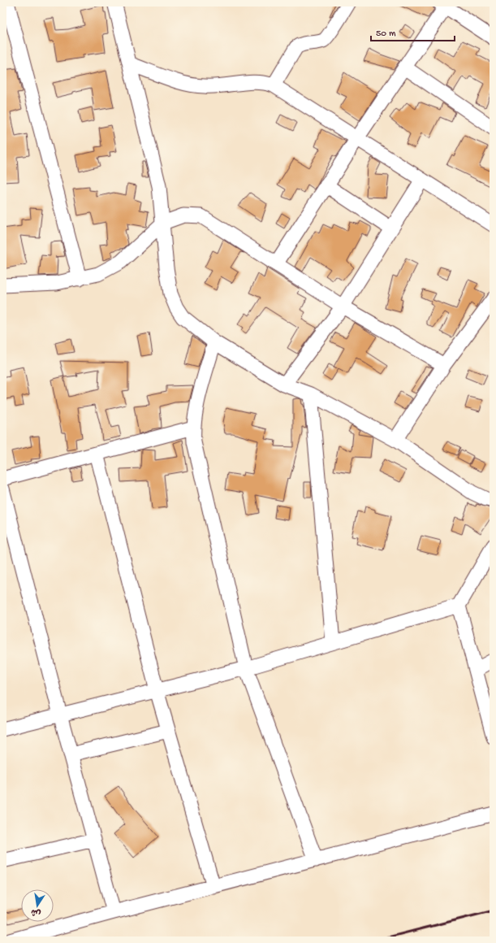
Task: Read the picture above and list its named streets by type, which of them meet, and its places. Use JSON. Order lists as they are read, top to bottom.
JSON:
{
  "scale_bar": "50 m",
  "north": "bottom"
}
